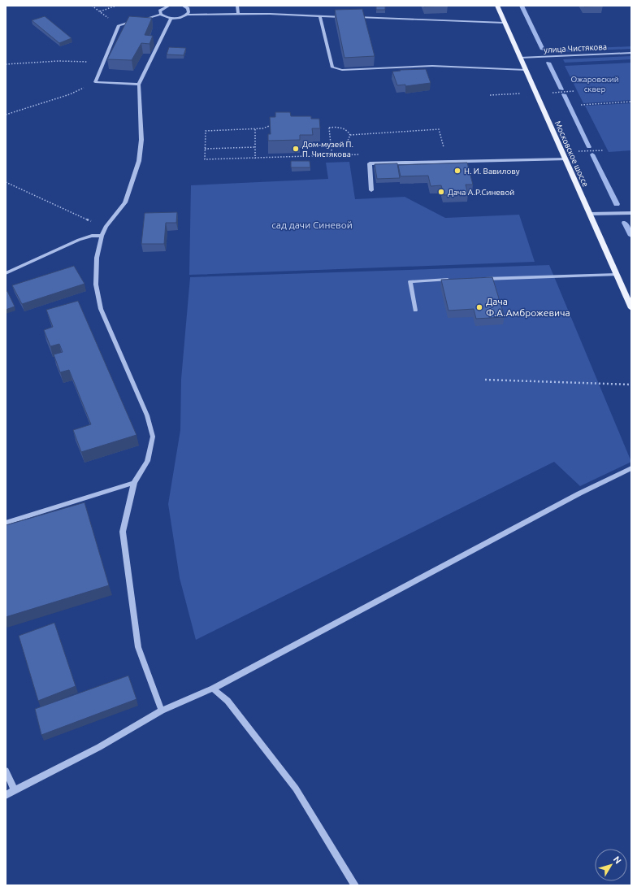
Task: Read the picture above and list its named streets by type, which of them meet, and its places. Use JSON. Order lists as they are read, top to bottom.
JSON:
{
  "streets": {
    "main road": ["Московское шоссе"],
    "street": ["улица Чистякова"]
  },
  "crossings": [
    ["улица Чистякова", "Московское шоссе"]
  ],
  "parks": ["Ожаровский сквер", "сад дачи Синевой"],
  "places": [
    "Дом-музей П. П. Чистякова",
    "Н. И. Вавилову",
    "Дача А.Р.Синевой",
    "Дача Ф.А.Амброжевича"
  ],
  "north": "top right"
}
